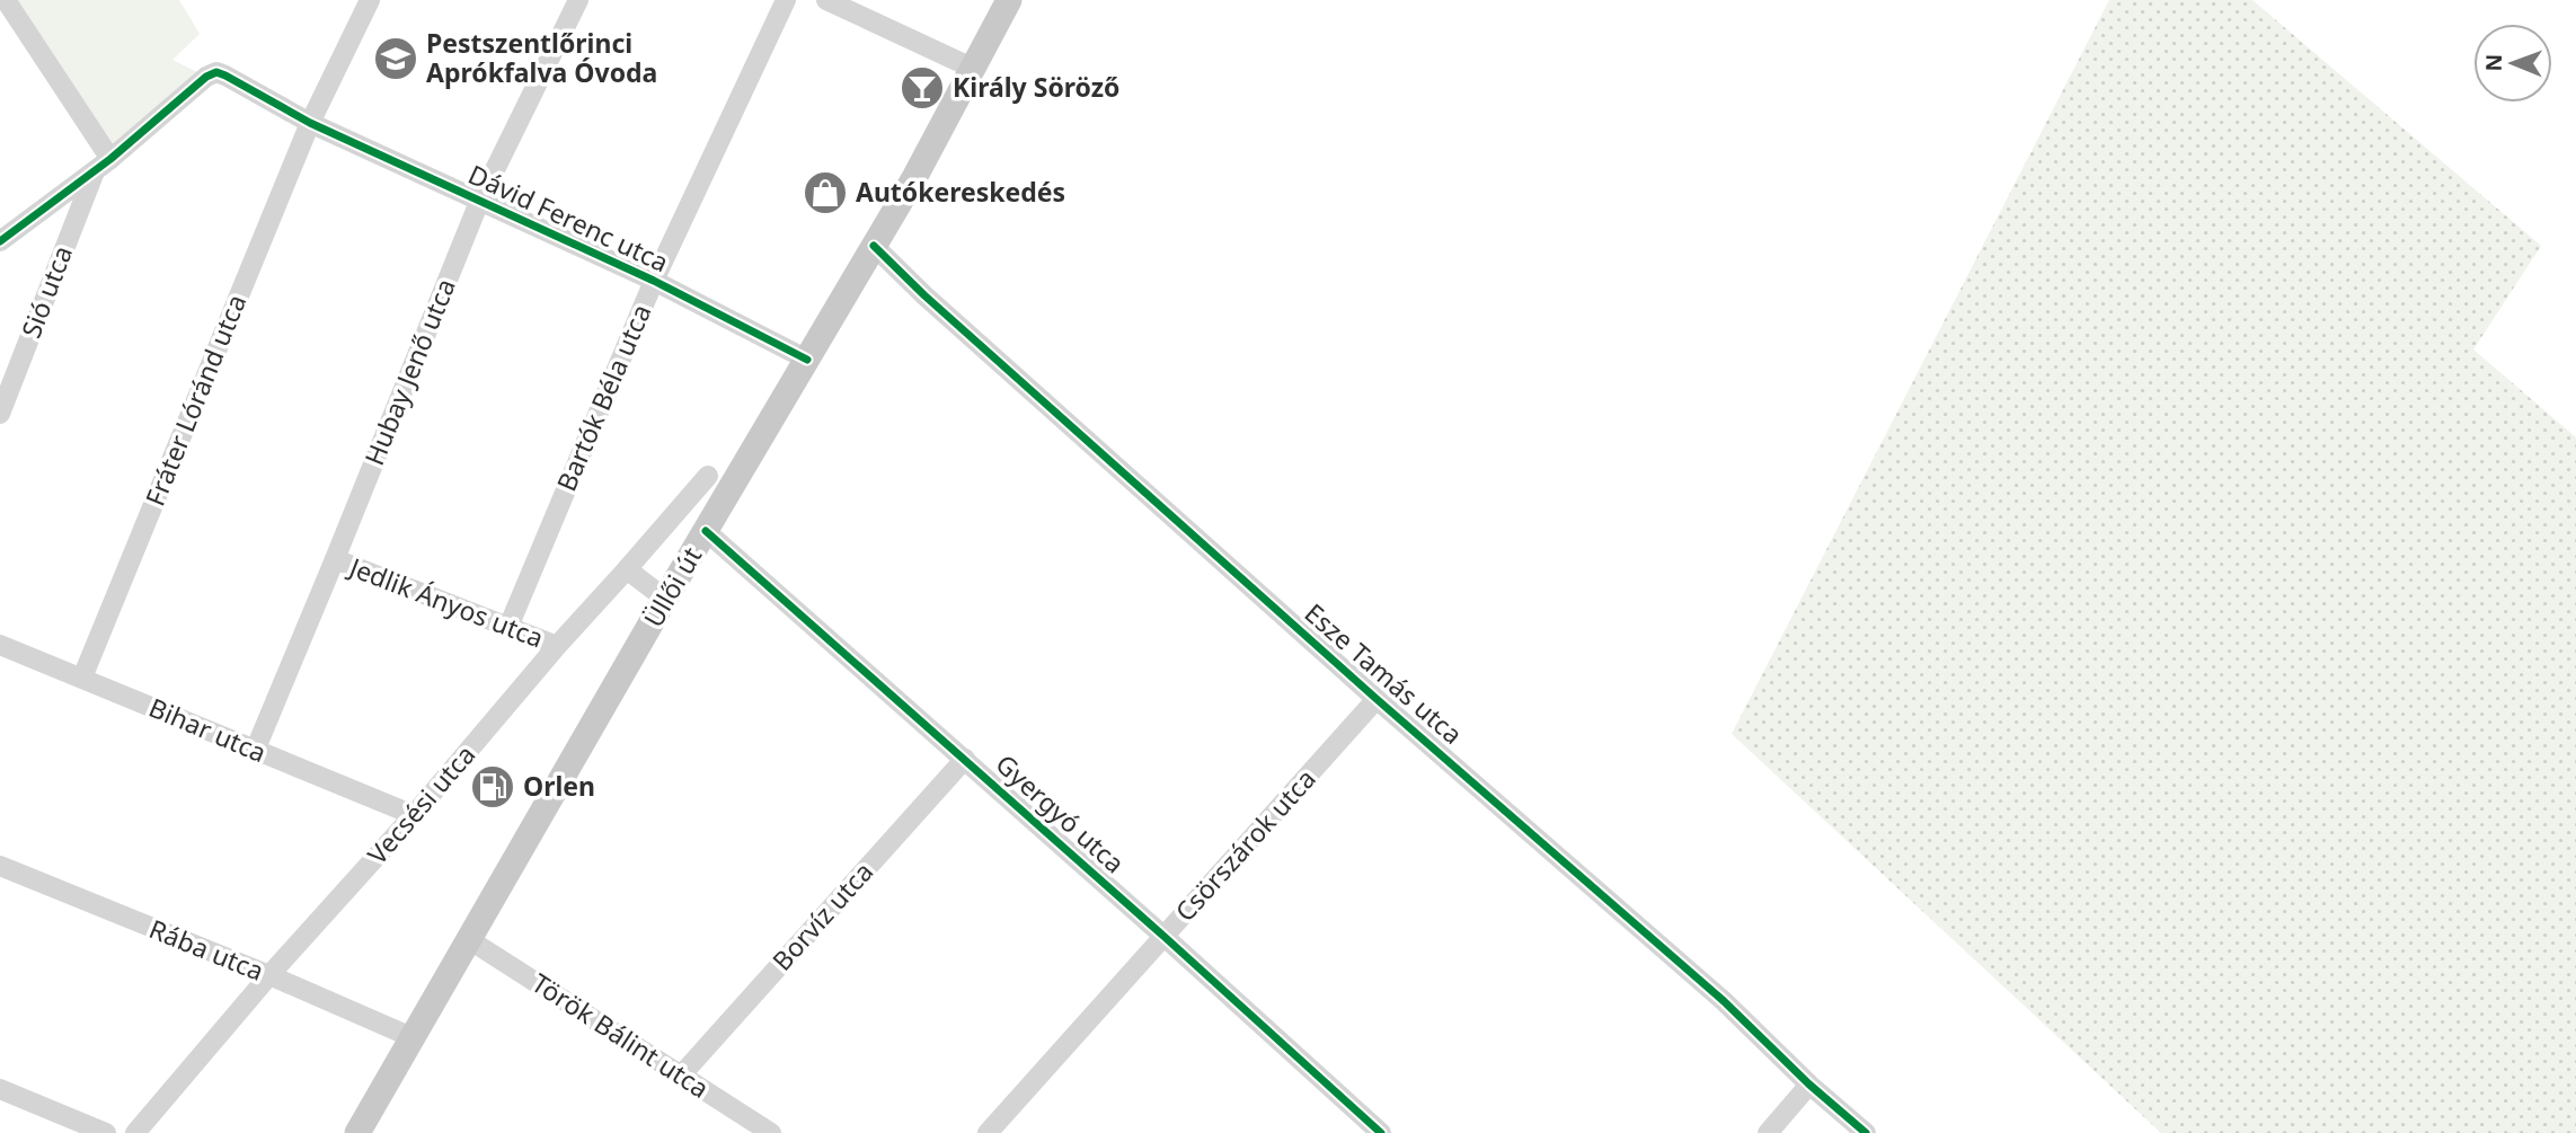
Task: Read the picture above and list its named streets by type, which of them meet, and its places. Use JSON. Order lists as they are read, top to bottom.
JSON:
{
  "streets": {
    "main road": ["Üllői út"],
    "street": [
      "Dávid Ferenc utca",
      "Sió utca",
      "Hubay Jenő utca",
      "Bartók Béla utca",
      "Fráter Lóránd utca",
      "Jedlik Ányos utca",
      "Esze Tamás utca",
      "Bihar utca",
      "Vecsési utca",
      "Gyergyó utca",
      "Csörszárok utca",
      "Borvíz utca",
      "Rába utca",
      "Török Bálint utca"
    ]
  },
  "crossings": [
    ["Dávid Ferenc utca", "Sió utca"],
    ["Dávid Ferenc utca", "Hubay Jenő utca"],
    ["Dávid Ferenc utca", "Bartók Béla utca"],
    ["Dávid Ferenc utca", "Fráter Lóránd utca"],
    ["Dávid Ferenc utca", "Üllői út"],
    ["Hubay Jenő utca", "Jedlik Ányos utca"],
    ["Hubay Jenő utca", "Bihar utca"],
    ["Bartók Béla utca", "Jedlik Ányos utca"],
    ["Fráter Lóránd utca", "Bihar utca"],
    ["Üllői út", "Esze Tamás utca"],
    ["Üllői út", "Gyergyó utca"],
    ["Üllői út", "Rába utca"],
    ["Üllői út", "Török Bálint utca"],
    ["Jedlik Ányos utca", "Vecsési utca"],
    ["Esze Tamás utca", "Csörszárok utca"],
    ["Bihar utca", "Vecsési utca"],
    ["Vecsési utca", "Rába utca"],
    ["Gyergyó utca", "Csörszárok utca"],
    ["Gyergyó utca", "Borvíz utca"],
    ["Borvíz utca", "Török Bálint utca"]
  ],
  "places": {
    "school or university": ["Pestszentlőrinci Aprókfalva Óvoda"],
    "bar": ["Király Söröző"],
    "shop": ["Autókereskedés"],
    "fuel station": ["Orlen"]
  },
  "north": "left"
}
